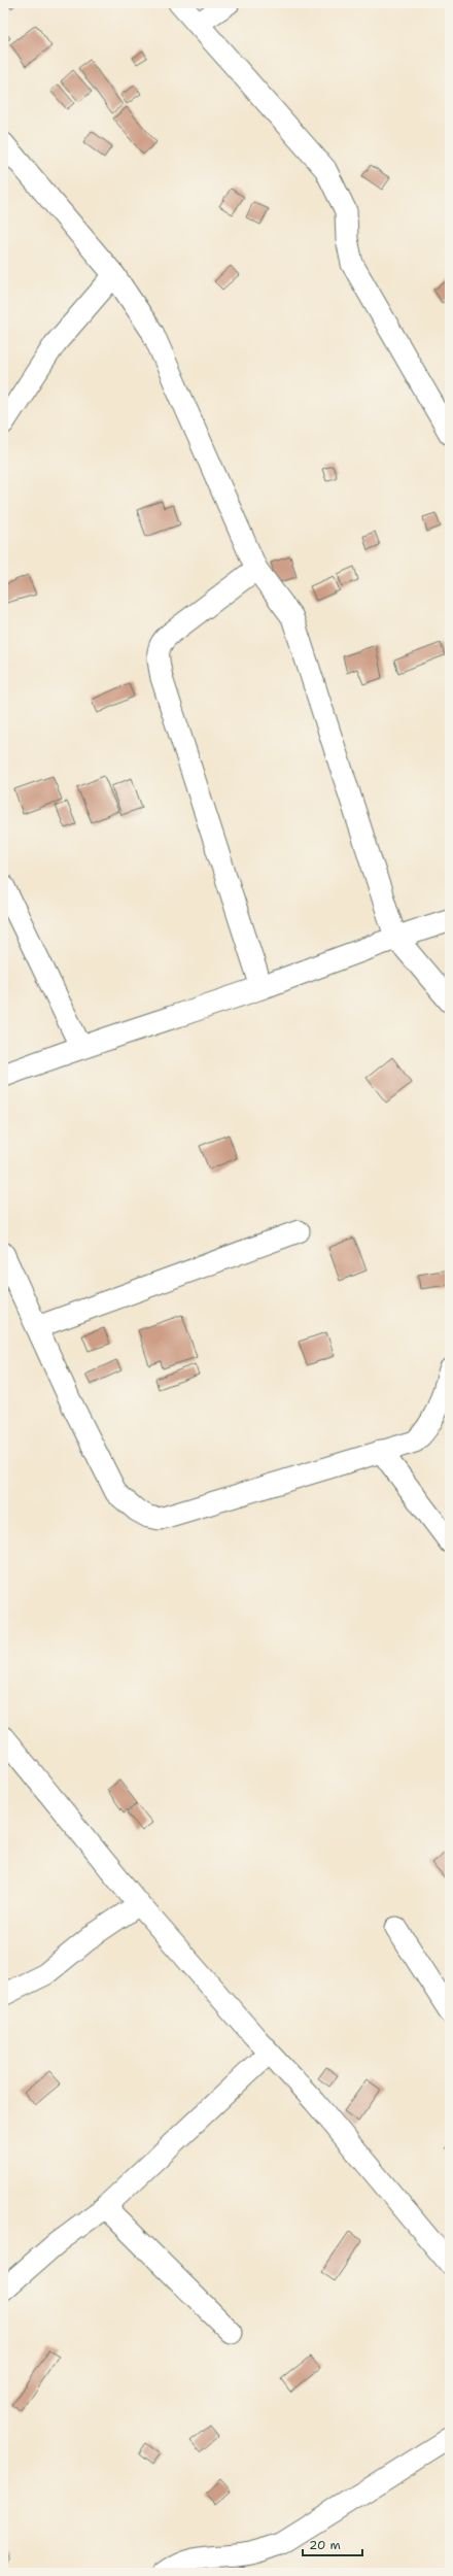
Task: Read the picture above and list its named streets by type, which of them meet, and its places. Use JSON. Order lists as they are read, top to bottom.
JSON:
{
  "scale_bar": "20 m"
}
